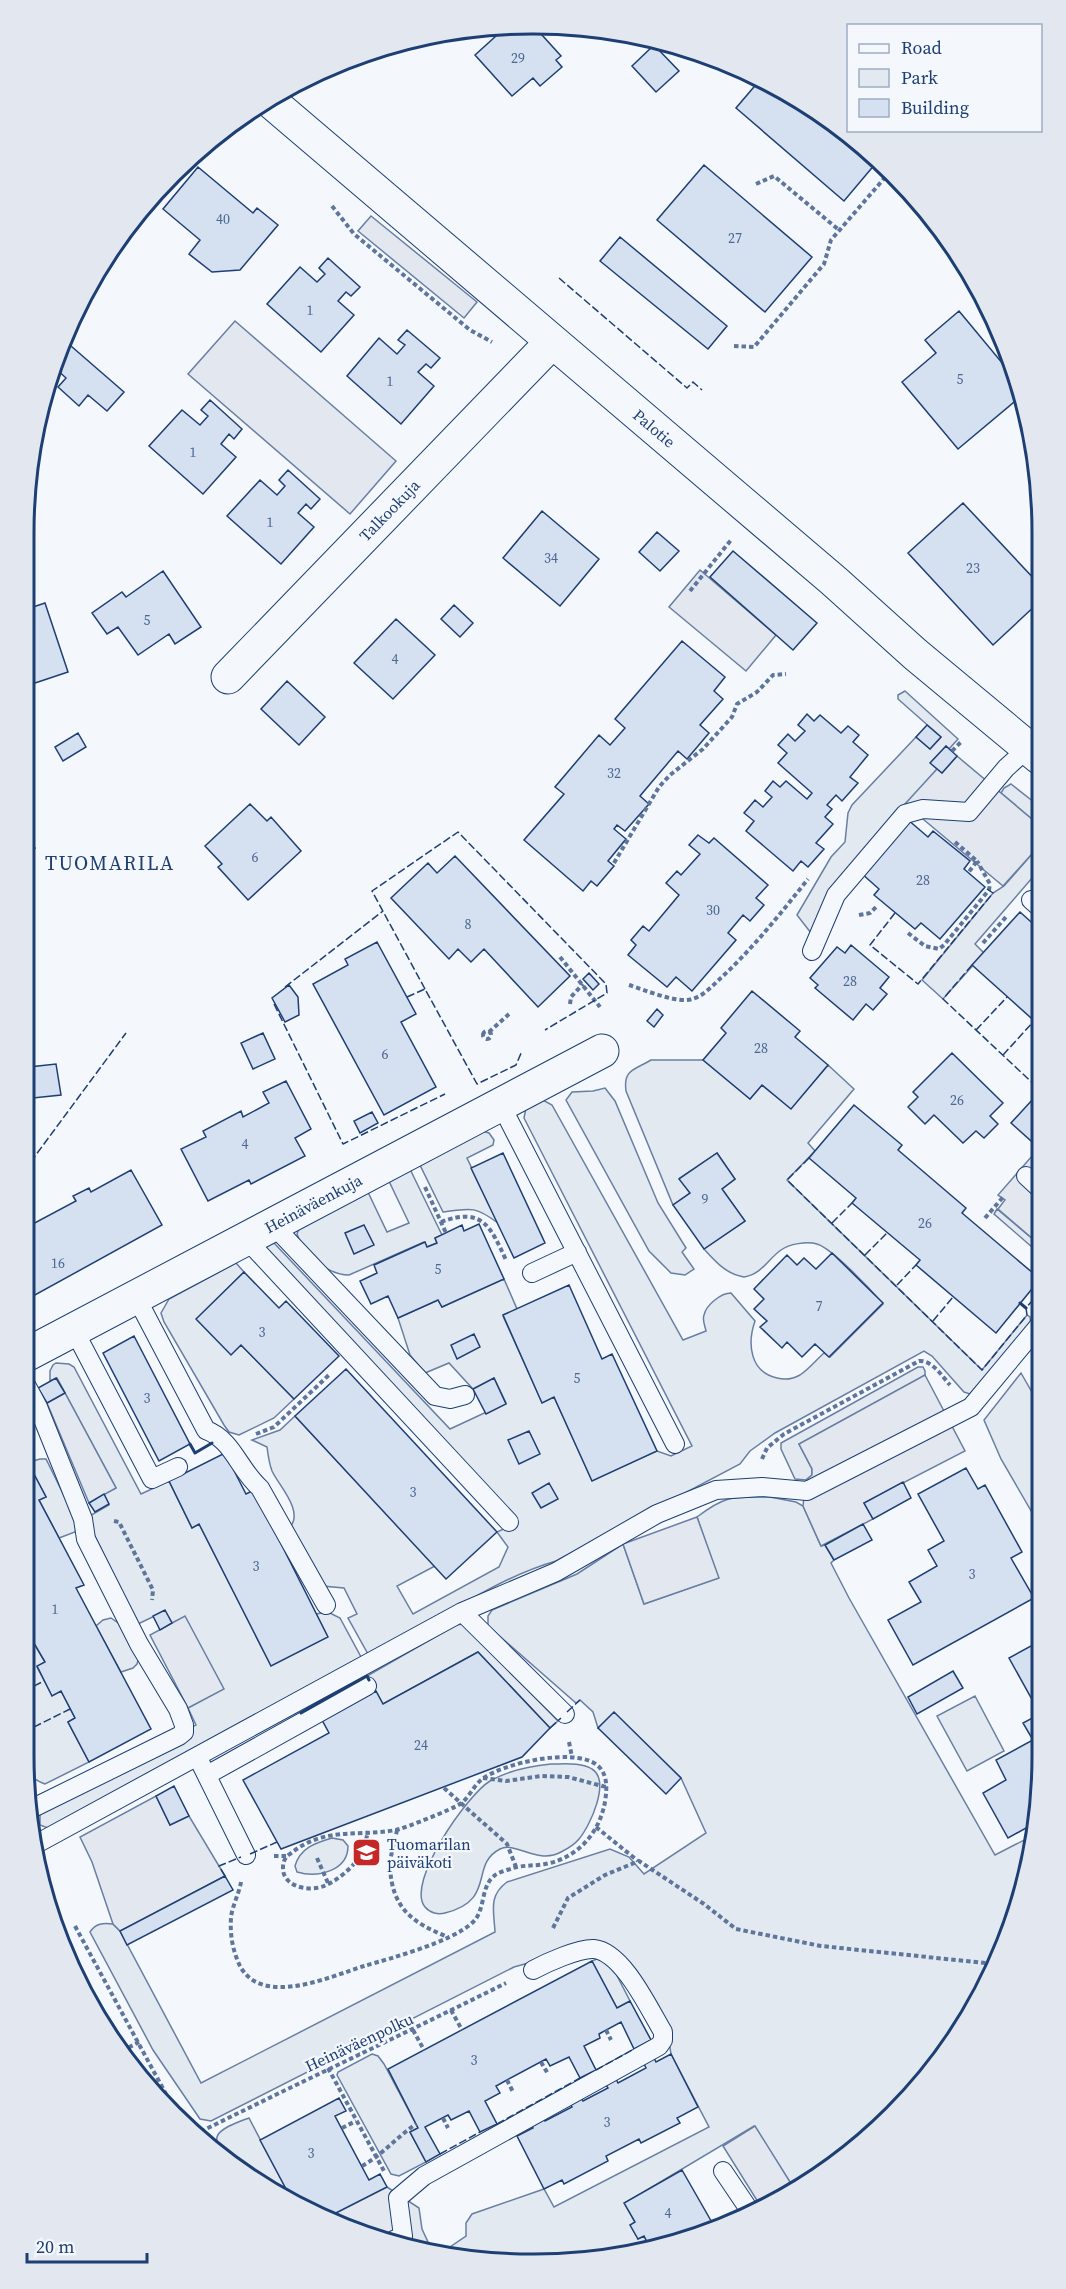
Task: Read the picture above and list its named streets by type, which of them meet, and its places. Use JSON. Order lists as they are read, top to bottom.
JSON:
{
  "streets": {
    "street": ["Palotie", "Talkookuja", "Heinäväenkuja"],
    "path": ["Heinäväenpolku"]
  },
  "crossings": [
    ["Palotie", "Talkookuja"]
  ],
  "districts": ["TUOMARILA"],
  "places": {
    "school or university": ["Tuomarilan päiväkoti"]
  },
  "house_numbers": [
    "29",
    "40",
    "27",
    "1",
    "5",
    "1",
    "1",
    "1",
    "34",
    "23",
    "5",
    "4",
    "32",
    "6",
    "28",
    "30",
    "8",
    "28",
    "28",
    "6",
    "26",
    "4",
    "9",
    "26",
    "16",
    "5",
    "7",
    "3",
    "5",
    "3",
    "3",
    "3",
    "3",
    "1",
    "24",
    "3",
    "3",
    "3",
    "4"
  ],
  "legend": ["Road", "Park", "Building"],
  "scale_bar": "20 m"
}
